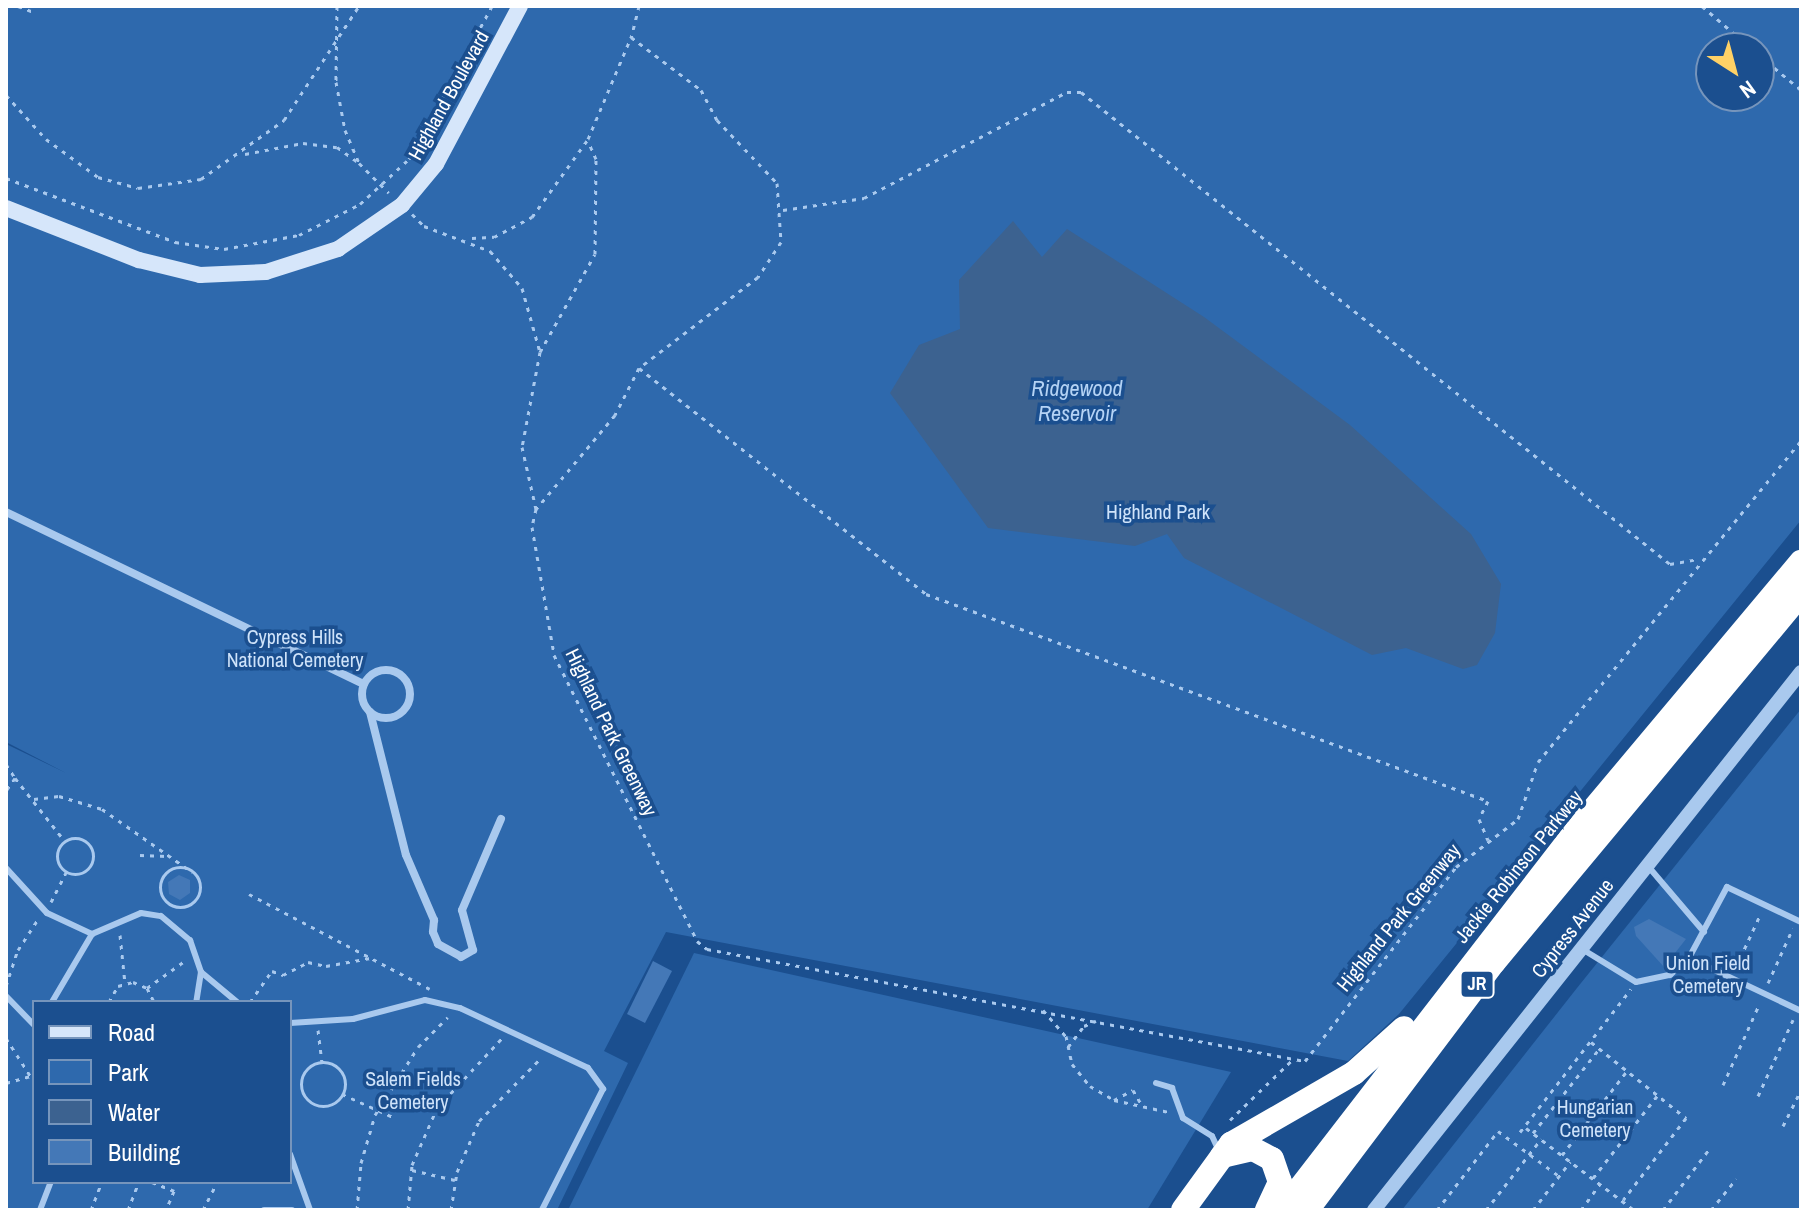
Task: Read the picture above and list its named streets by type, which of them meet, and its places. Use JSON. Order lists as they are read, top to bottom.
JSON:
{
  "streets": {
    "highway": ["Jackie Robinson Parkway", "JR"],
    "main road": ["Highland Boulevard"],
    "street": ["Cypress Avenue"],
    "path": ["Highland Park Greenway"]
  },
  "water": ["Ridgewood Reservoir"],
  "parks": [
    "Highland Park",
    "Cypress Hills National Cemetery",
    "Union Field Cemetery",
    "Salem Fields Cemetery",
    "Hungarian Cemetery"
  ],
  "legend": [
    "Road",
    "Park",
    "Water",
    "Building"
  ],
  "north": "bottom right"
}
